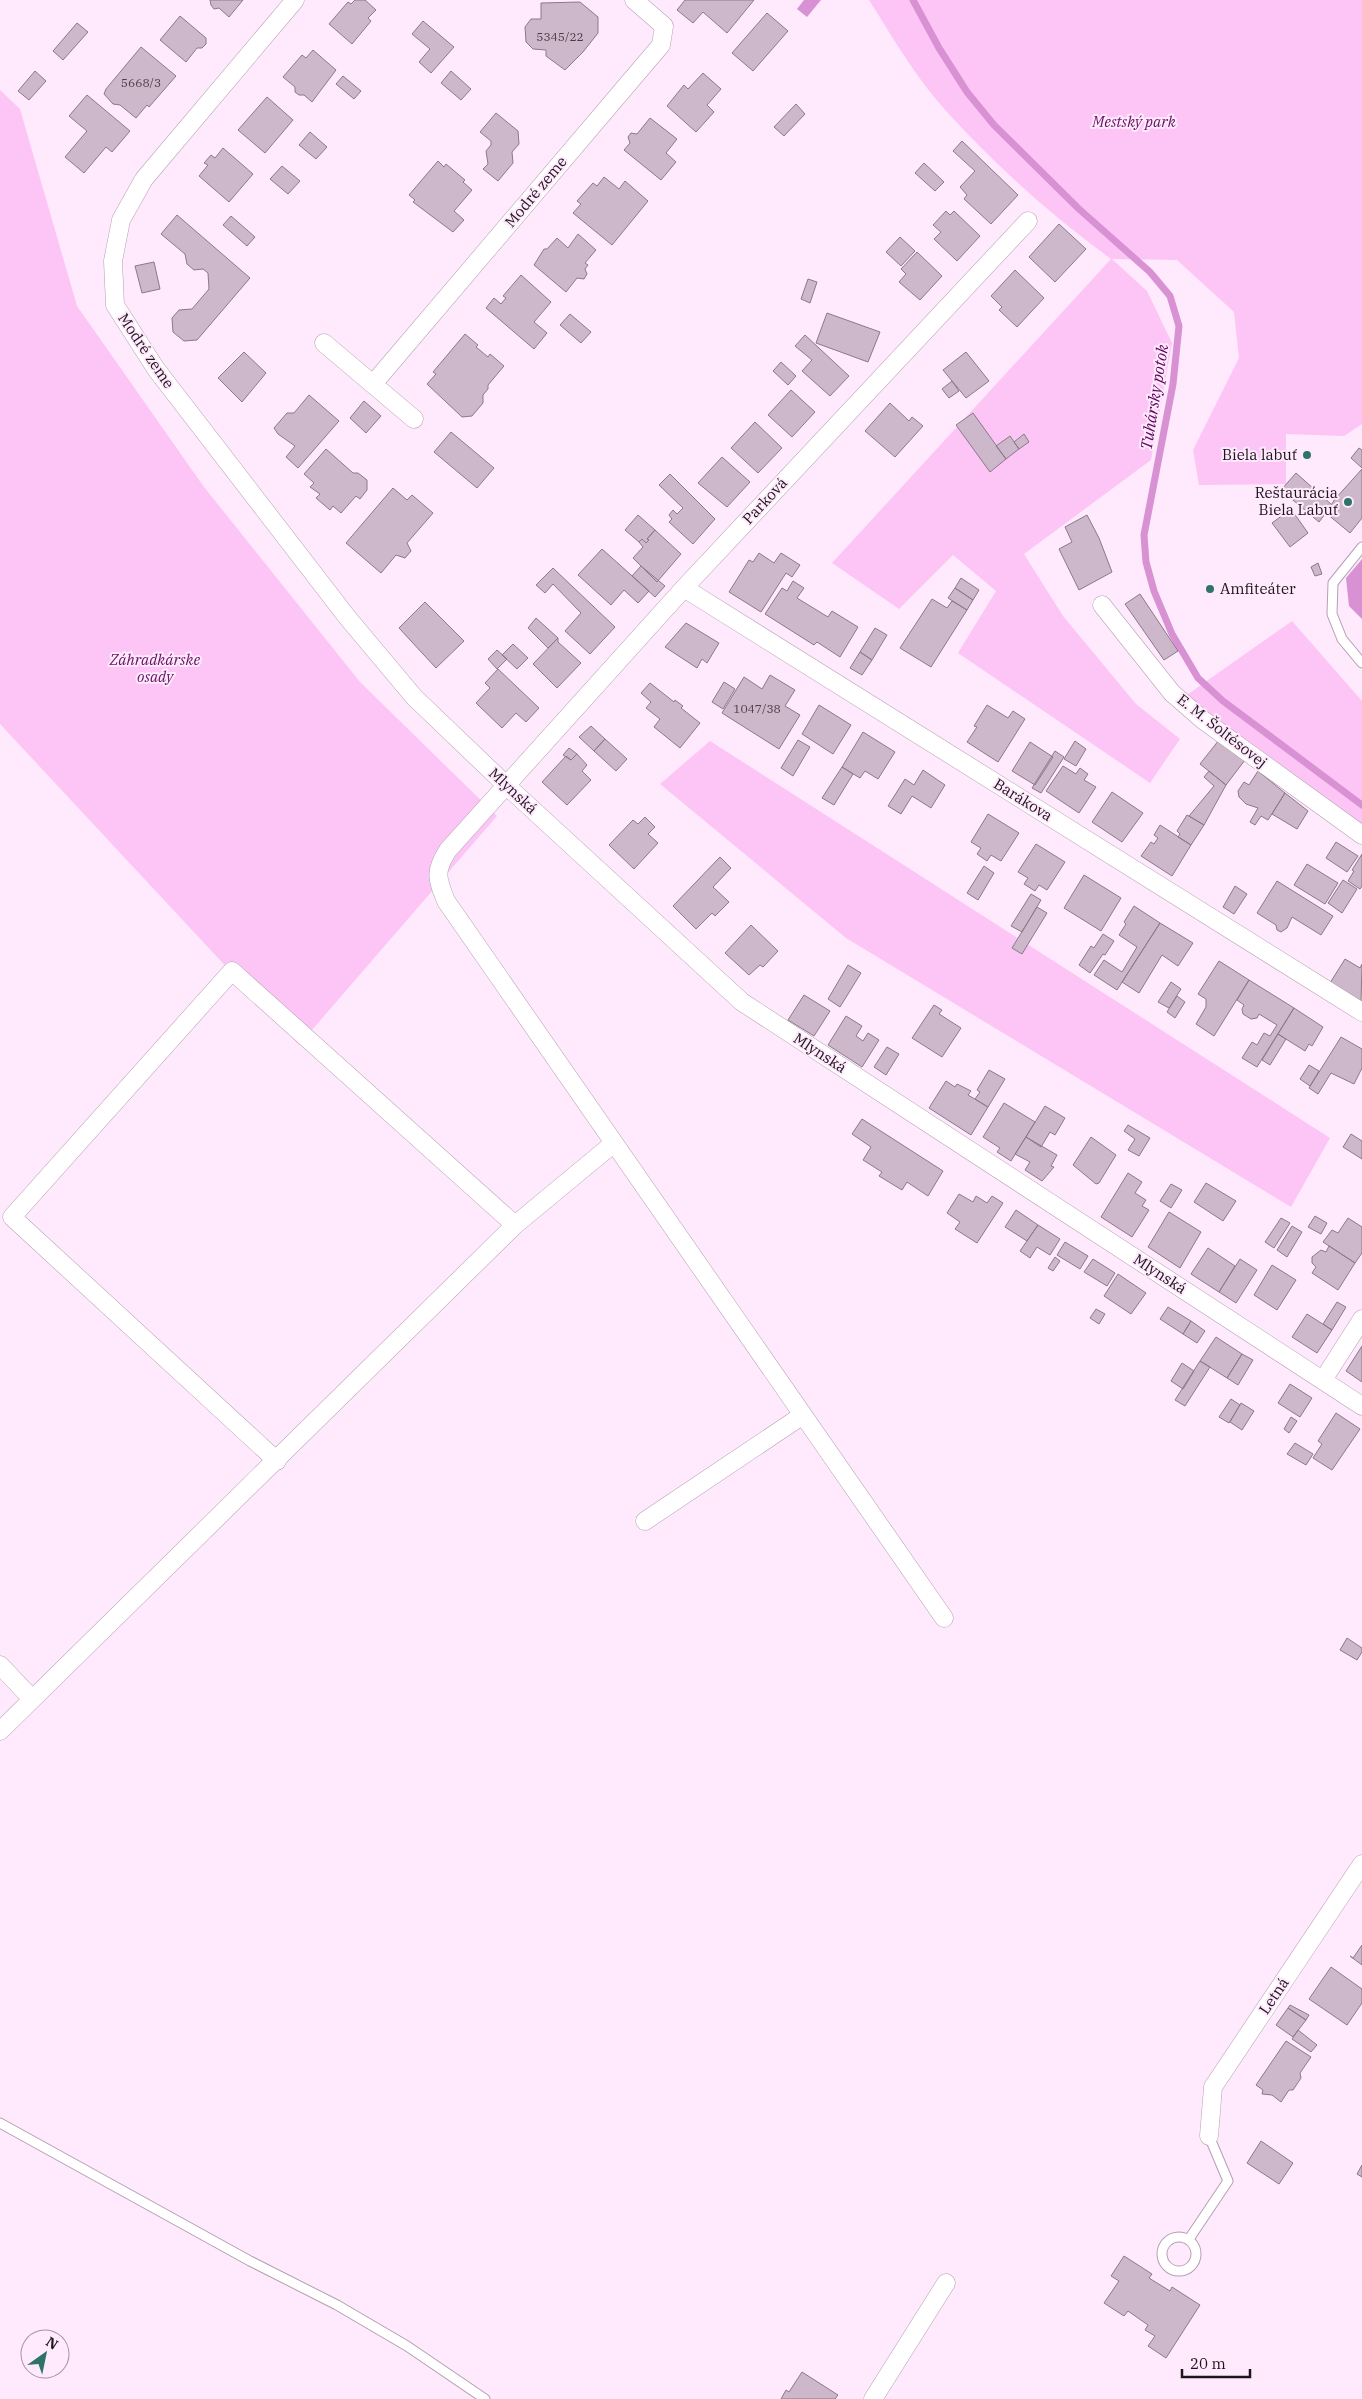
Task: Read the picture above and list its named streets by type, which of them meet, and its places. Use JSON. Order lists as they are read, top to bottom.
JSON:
{
  "streets": {
    "street": [
      "Modré zeme",
      "Parková",
      "E. M. Šoltésovej",
      "Mlynská",
      "Barákova",
      "Letná"
    ]
  },
  "crossings": [
    ["Modré zeme", "Mlynská"],
    ["Parková", "Mlynská"],
    ["Parková", "Barákova"]
  ],
  "water": ["Tuhársky potok"],
  "parks": ["Mestský park", "Záhradkárske osady"],
  "places": ["Biela labuť", "Reštaurácia Biela Labuť", "Amfiteáter"],
  "house_numbers": ["5345/22", "5668/3", "1047/38"],
  "scale_bar": "20 m",
  "north": "top right"
}
